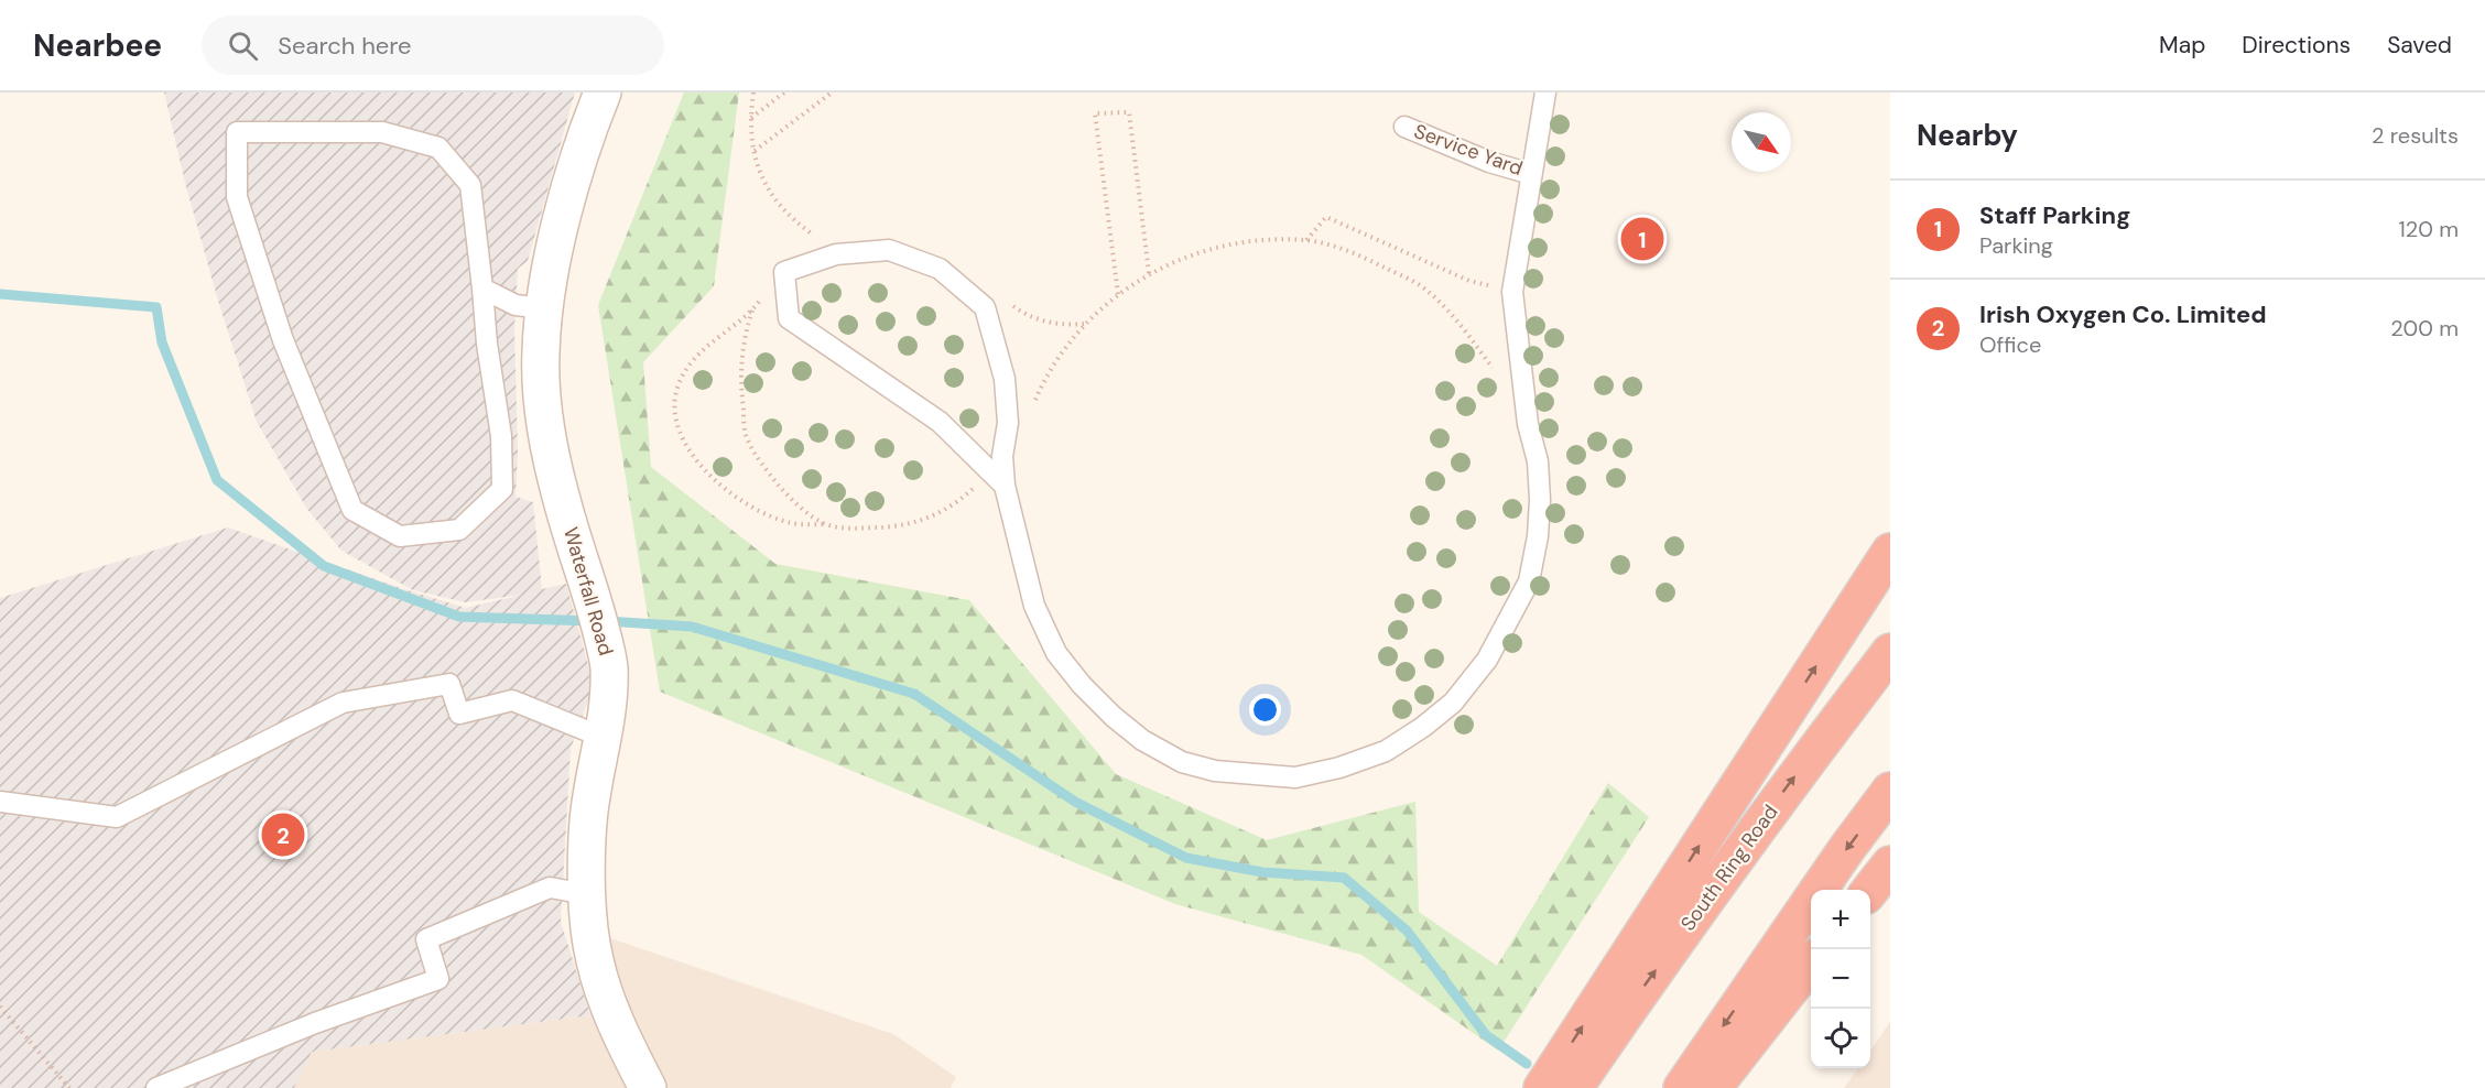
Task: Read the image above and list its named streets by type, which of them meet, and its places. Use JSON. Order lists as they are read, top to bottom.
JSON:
{
  "streets": {
    "highway": ["South Ring Road"],
    "street": ["Waterfall Road"],
    "lane": ["Service Yard"]
  },
  "north": "bottom right",
  "page": {
    "header": "Nearbee",
    "search": "Search here",
    "nav": ["Map", "Directions", "Saved"],
    "heading": ["Nearby", "2 results"],
    "list": [
      {
        "mark": "1",
        "name": "Staff Parking",
        "note": "Parking",
        "value": "120 m"
      },
      {
        "mark": "2",
        "name": "Irish Oxygen Co. Limited",
        "note": "Office",
        "value": "200 m"
      }
    ],
    "pins": ["1", "2"],
    "map_buttons": ["+", "−"]
  }
}
